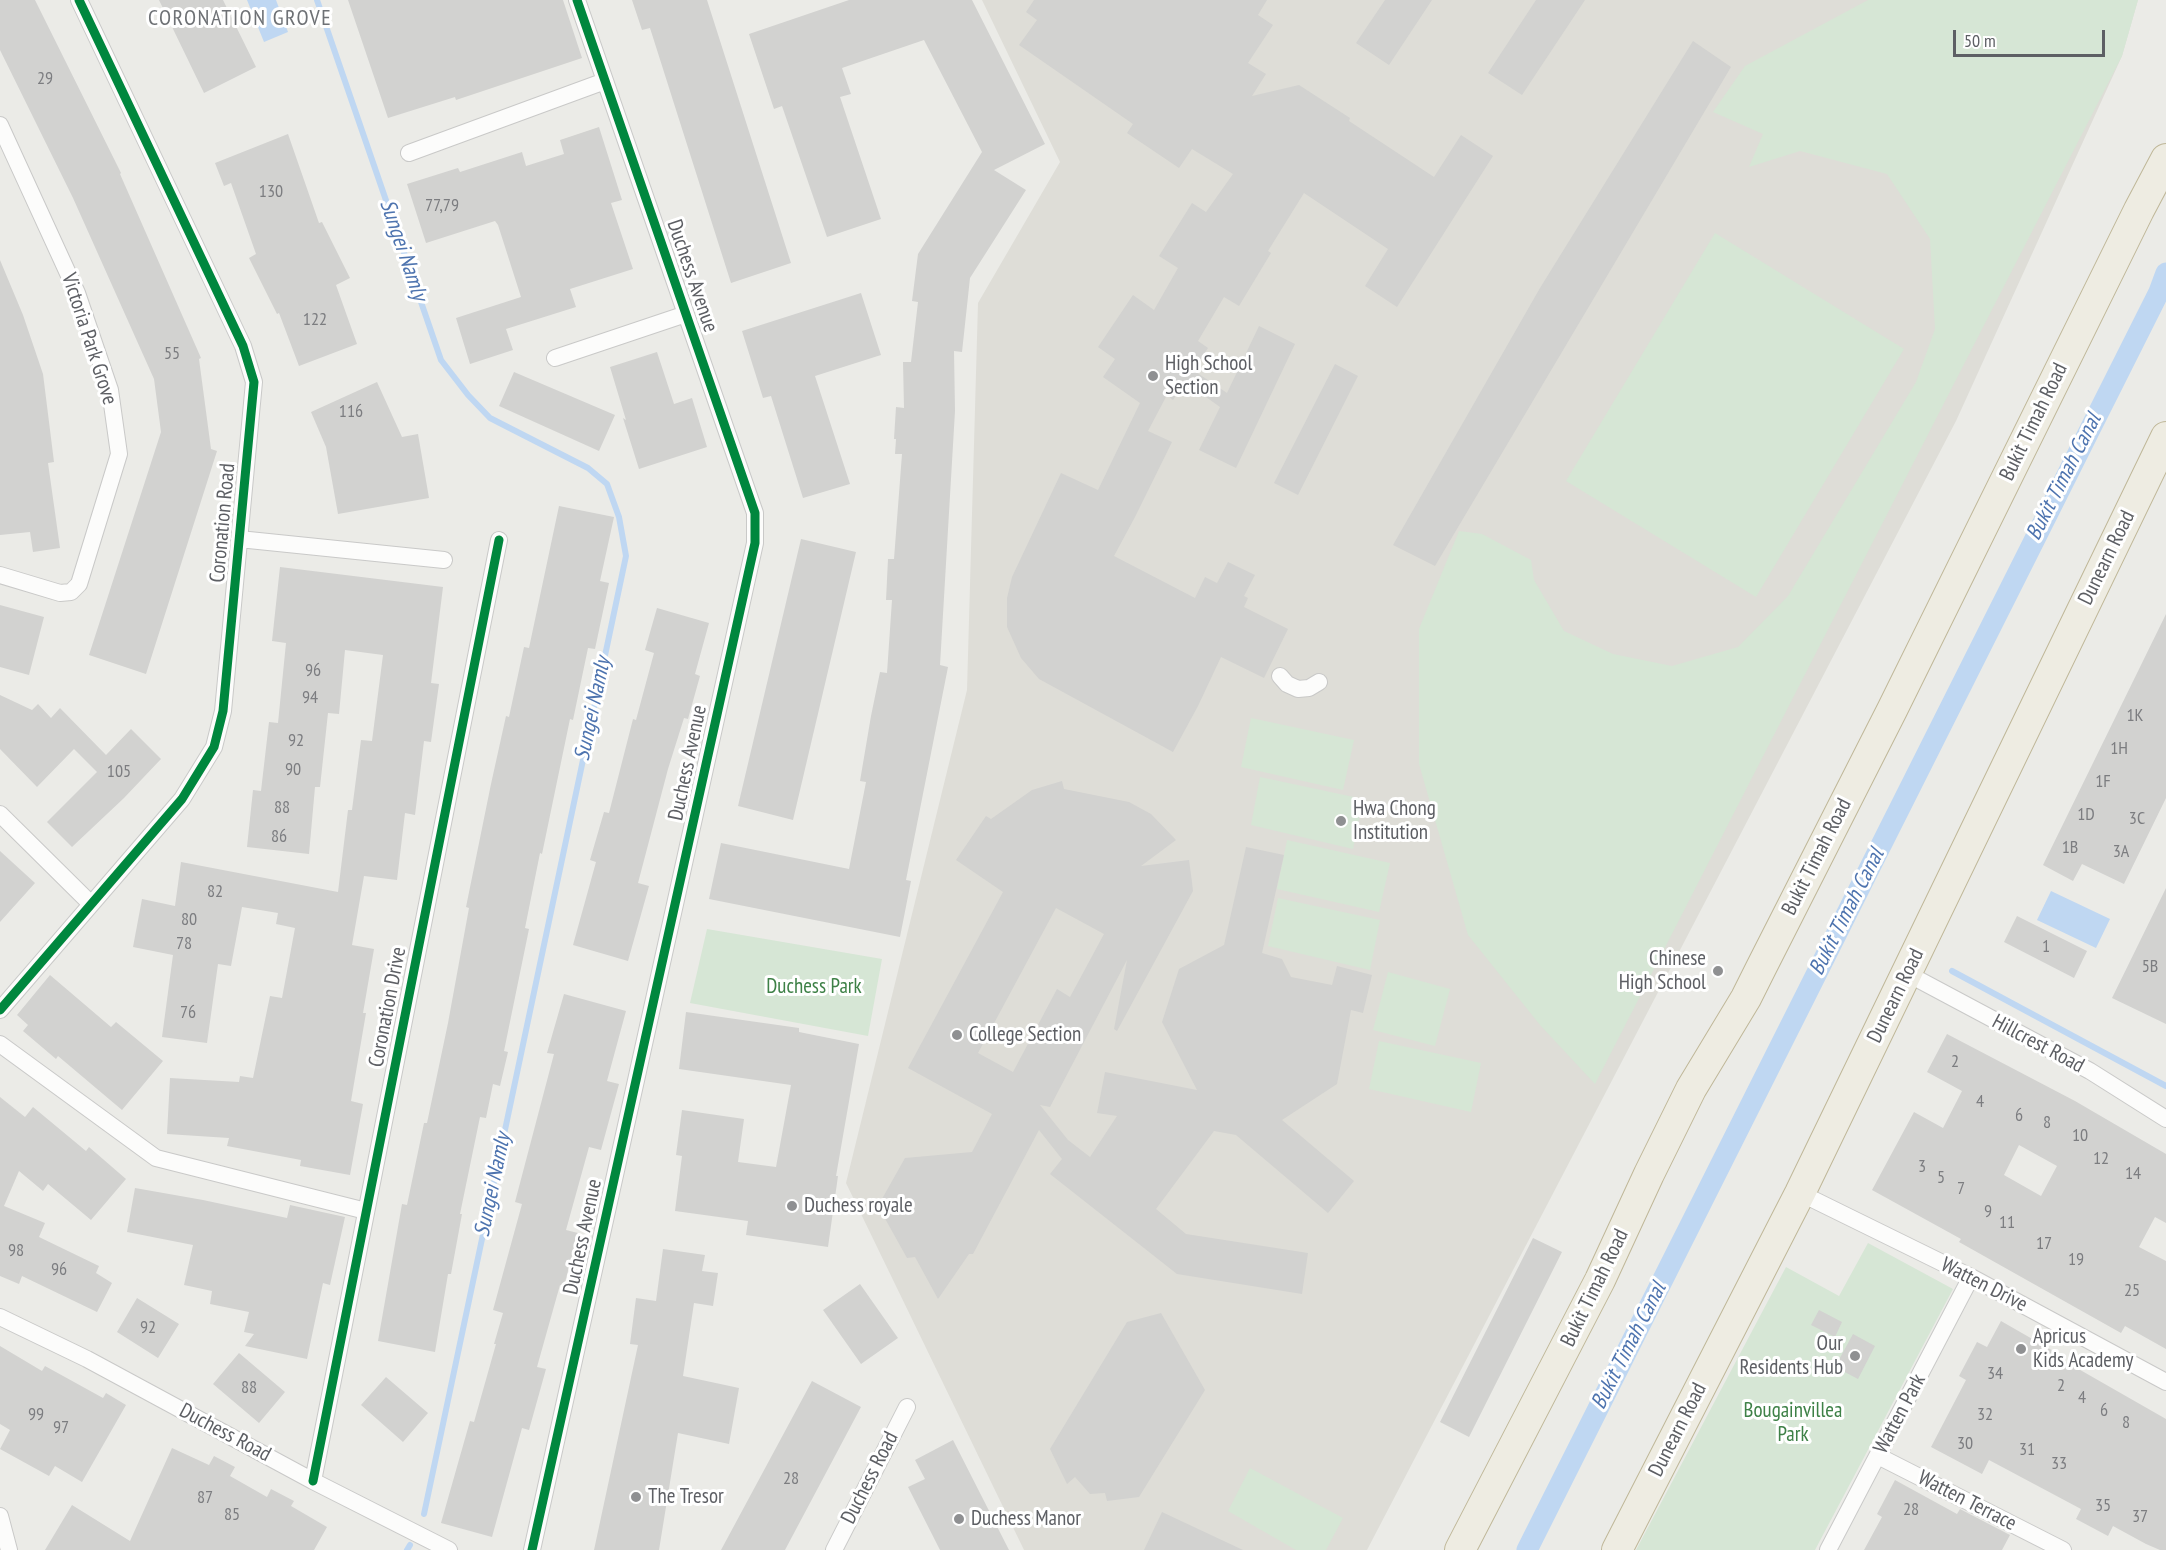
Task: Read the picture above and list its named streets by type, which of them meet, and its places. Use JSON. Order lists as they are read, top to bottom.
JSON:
{
  "streets": {
    "highway": ["Bukit Timah Road", "Dunearn Road"],
    "street": [
      "Duchess Avenue",
      "Victoria Park Grove",
      "Coronation Road",
      "Coronation Drive",
      "Hillcrest Road",
      "Watten Drive",
      "Watten Park",
      "Duchess Road",
      "Watten Terrace"
    ]
  },
  "crossings": [
    ["Dunearn Road", "Hillcrest Road"],
    ["Dunearn Road", "Watten Drive"],
    ["Coronation Drive", "Duchess Road"],
    ["Watten Drive", "Watten Park"],
    ["Watten Park", "Watten Terrace"]
  ],
  "districts": ["CORONATION GROVE"],
  "water": ["Sungei Namly", "Bukit Timah Canal"],
  "parks": ["Duchess Park", "Bougainvillea Park"],
  "places": [
    "High School Section",
    "Hwa Chong Institution",
    "Chinese High School",
    "College Section",
    "Duchess royale",
    "Apricus Kids Academy",
    "Our Residents Hub",
    "The Tresor",
    "Duchess Manor"
  ],
  "house_numbers": [
    "29",
    "130",
    "77,79",
    "122",
    "55",
    "116",
    "96",
    "94",
    "1K",
    "92",
    "1H",
    "90",
    "105",
    "1F",
    "88",
    "1D",
    "3C",
    "86",
    "1B",
    "3A",
    "82",
    "80",
    "78",
    "1",
    "5B",
    "76",
    "2",
    "4",
    "6",
    "8",
    "10",
    "12",
    "3",
    "14",
    "5",
    "7",
    "9",
    "11",
    "17",
    "98",
    "19",
    "96",
    "25",
    "92",
    "34",
    "2",
    "88",
    "4",
    "6",
    "99",
    "32",
    "8",
    "97",
    "30",
    "31",
    "33",
    "28",
    "87",
    "35",
    "28",
    "85",
    "37"
  ],
  "scale_bar": "50 m"
}
